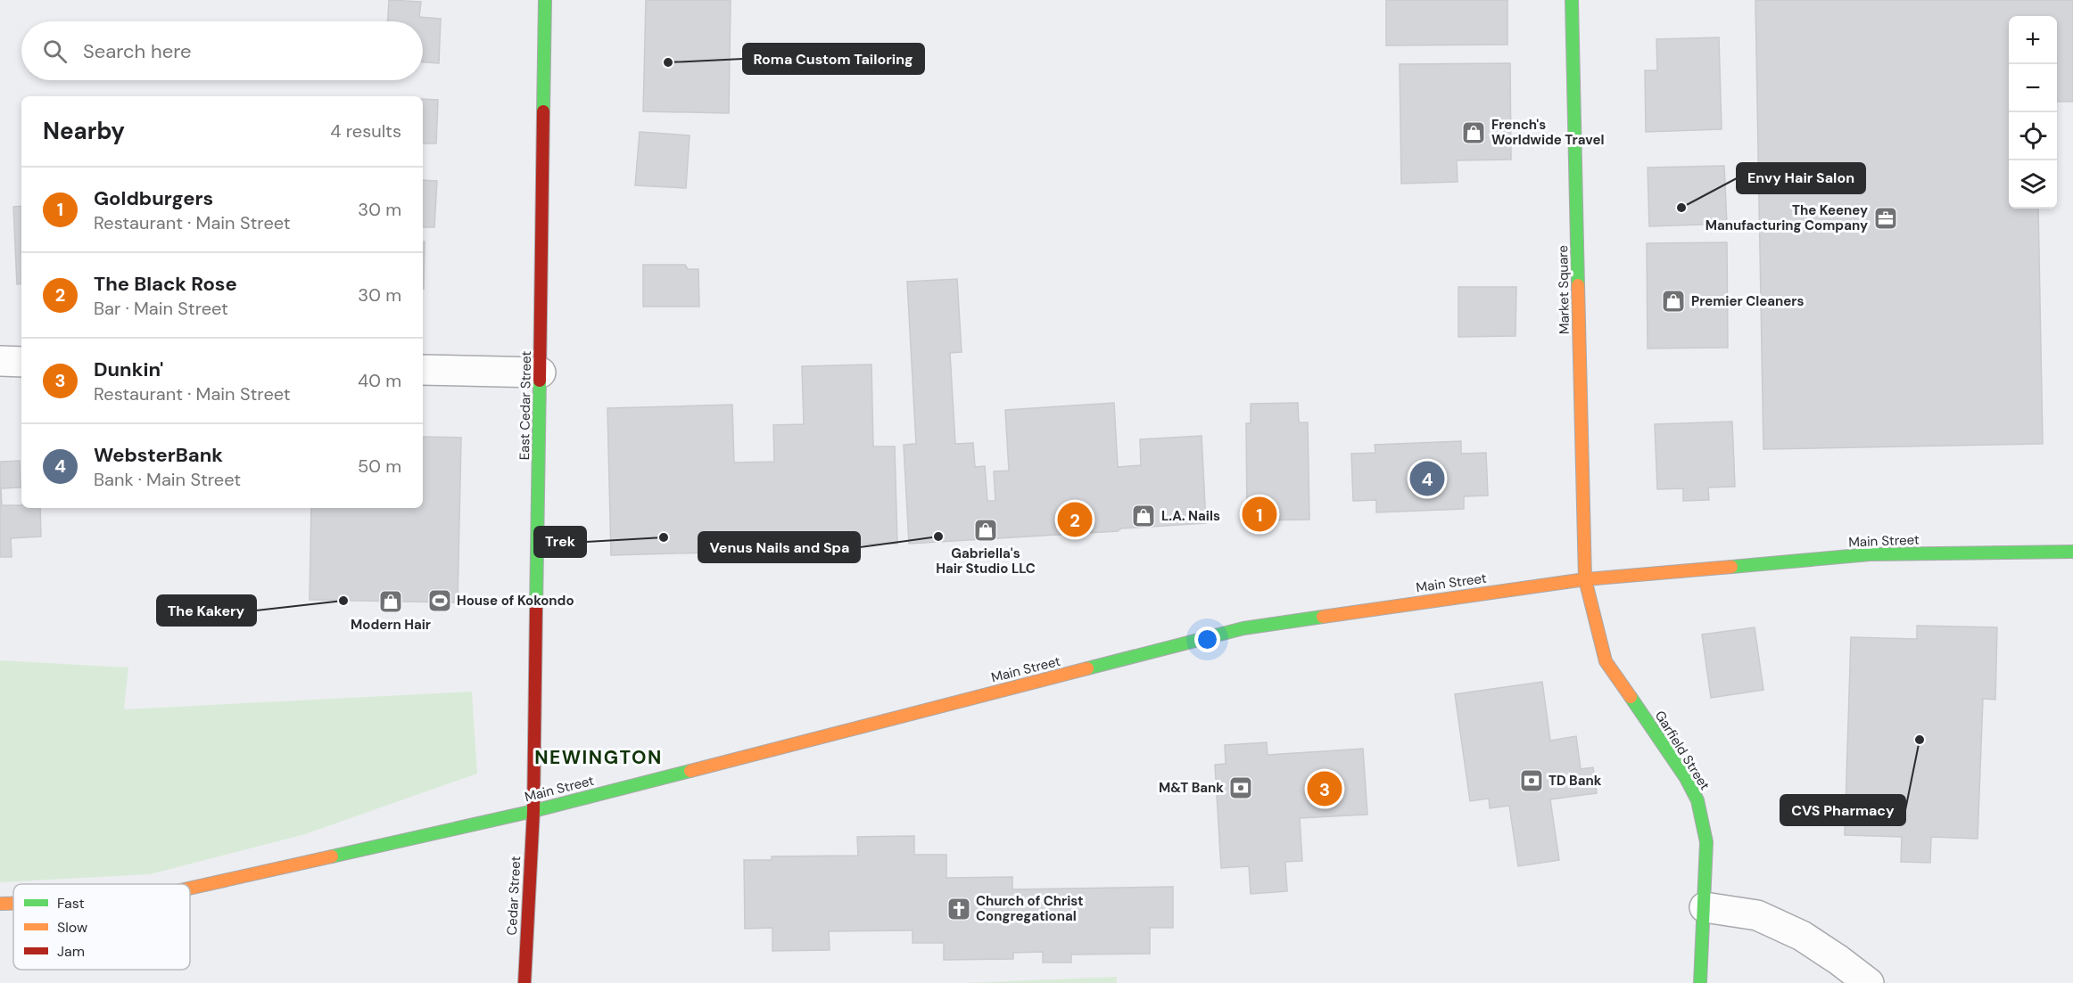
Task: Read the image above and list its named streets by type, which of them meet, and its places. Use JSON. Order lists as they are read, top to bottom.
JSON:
{
  "streets": {
    "main road": [
      "Market Square",
      "East Cedar Street",
      "Main Street",
      "Garfield Street",
      "Cedar Street"
    ]
  },
  "crossings": [
    ["Market Square", "Main Street"],
    ["Market Square", "Garfield Street"],
    ["East Cedar Street", "Main Street"],
    ["East Cedar Street", "Cedar Street"],
    ["Main Street", "Garfield Street"],
    ["Main Street", "Cedar Street"]
  ],
  "districts": ["NEWINGTON"],
  "places": {
    "other": [
      "Roma Custom Tailoring",
      "Envy Hair Salon",
      "Venus Nails and Spa",
      "Trek",
      "The Kakery",
      "CVS Pharmacy"
    ],
    "shop": [
      "French's Worldwide Travel",
      "Premier Cleaners",
      "L.A. Nails",
      "Gabriella's Hair Studio LLC",
      "Modern Hair"
    ],
    "office": ["The Keeney Manufacturing Company"],
    "sports": ["House of Kokondo"],
    "bank": ["TD Bank", "M&T Bank"],
    "church": ["Church of Christ Congregational"]
  },
  "legend": ["Fast", "Slow", "Jam"],
  "page": {
    "map_buttons": ["+", "−"],
    "search": "Search here",
    "heading": ["Nearby", "4 results"],
    "list": [
      {
        "mark": "1",
        "name": "Goldburgers",
        "note": "Restaurant · Main Street",
        "value": "30 m"
      },
      {
        "mark": "2",
        "name": "The Black Rose",
        "note": "Bar · Main Street",
        "value": "30 m"
      },
      {
        "mark": "3",
        "name": "Dunkin'",
        "note": "Restaurant · Main Street",
        "value": "40 m"
      },
      {
        "mark": "4",
        "name": "WebsterBank",
        "note": "Bank · Main Street",
        "value": "50 m"
      }
    ],
    "pins": [
      "4",
      "1",
      "2",
      "3"
    ]
  }
}
